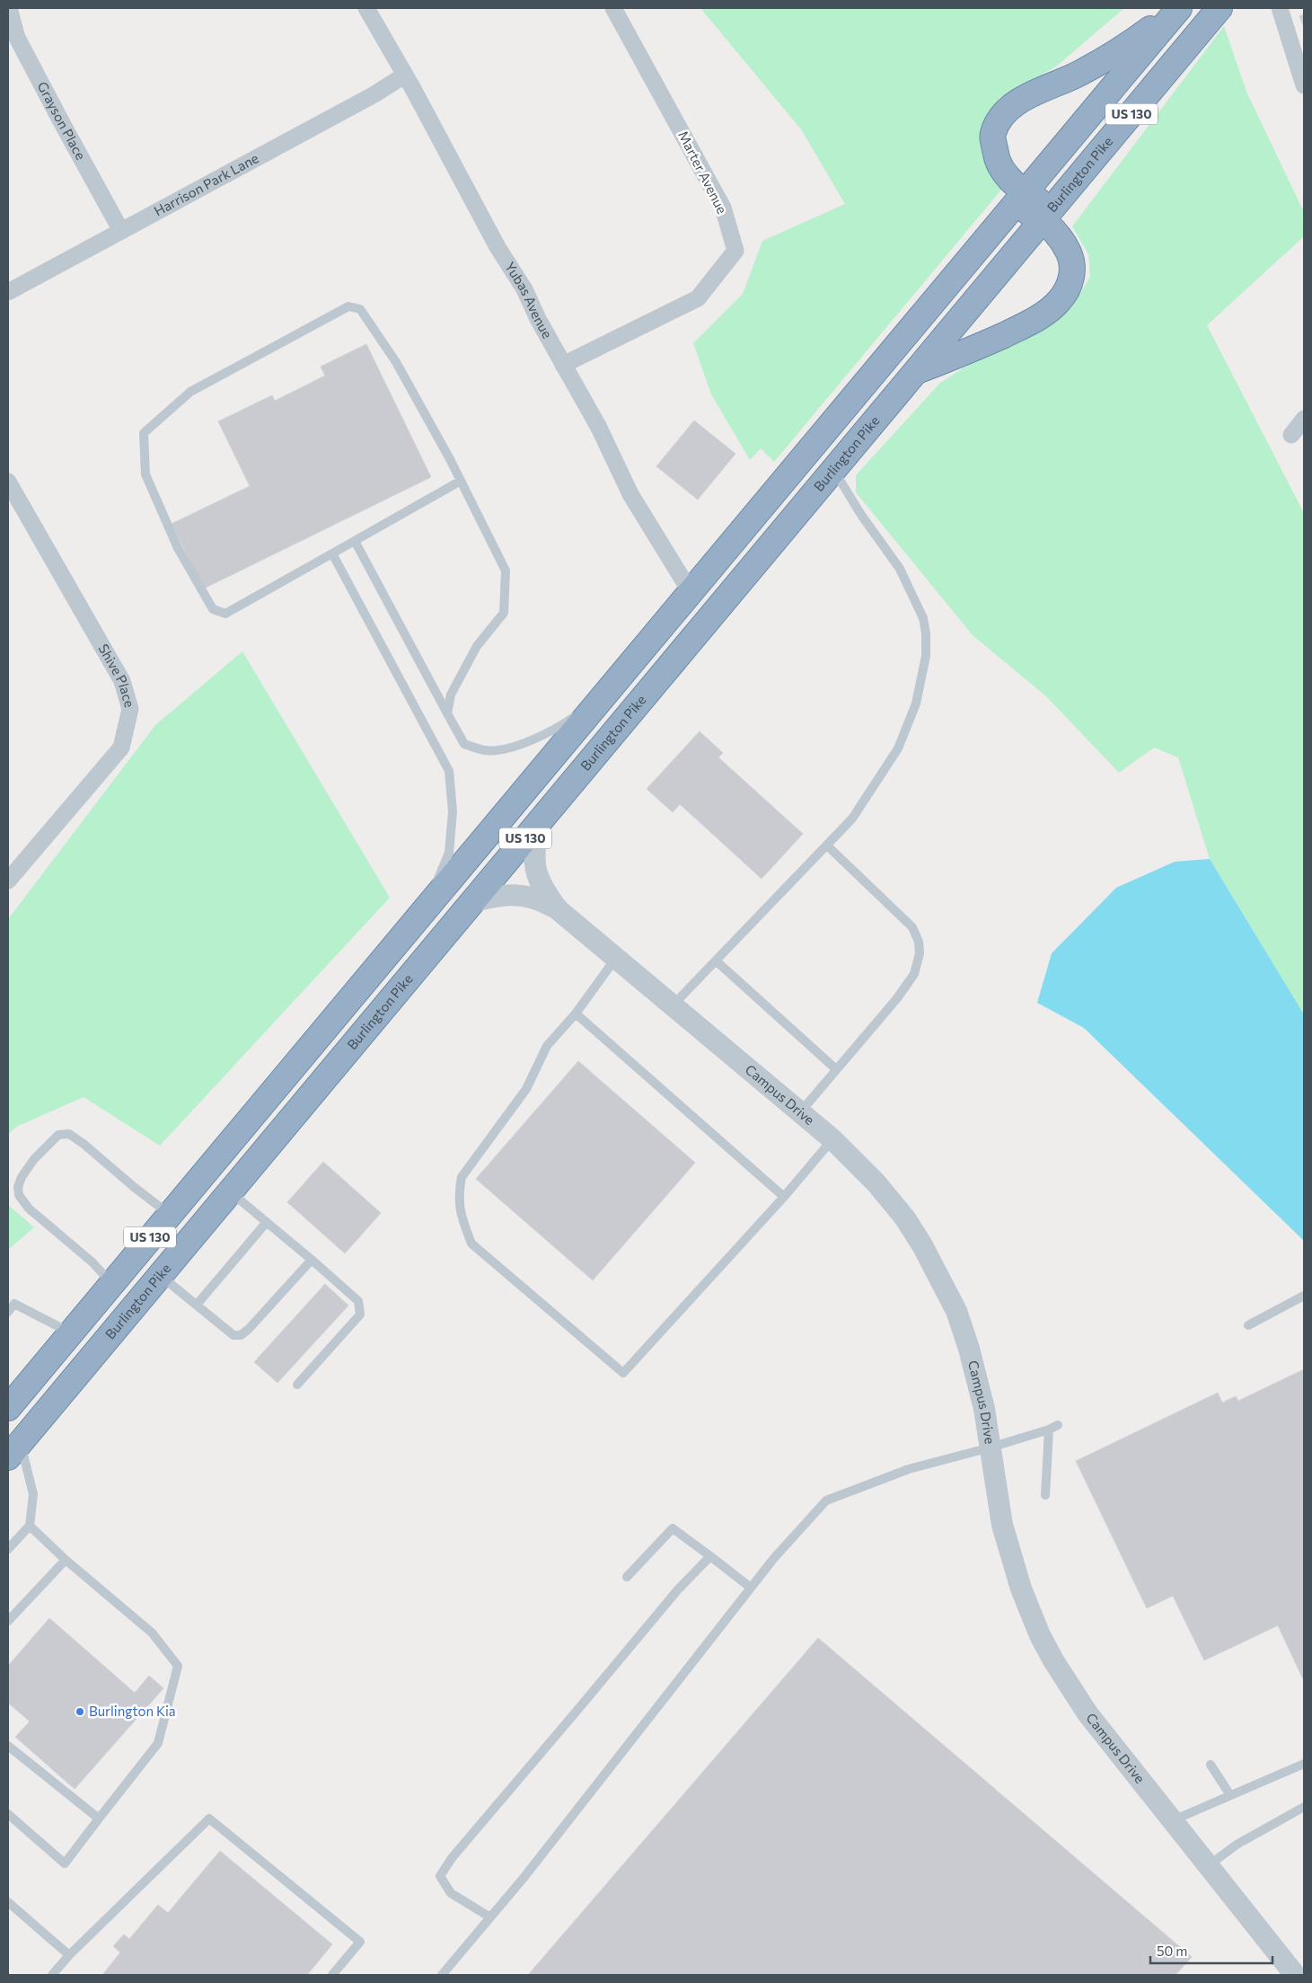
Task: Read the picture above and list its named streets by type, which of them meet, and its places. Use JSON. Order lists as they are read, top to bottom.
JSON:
{
  "streets": {
    "highway": ["US 130", "Burlington Pike"],
    "street": [
      "Grayson Place",
      "Marter Avenue",
      "Harrison Park Lane",
      "Yubas Avenue",
      "Shive Place",
      "Campus Drive"
    ]
  },
  "crossings": [
    ["US 130", "Yubas Avenue"],
    ["Grayson Place", "Harrison Park Lane"],
    ["Marter Avenue", "Yubas Avenue"],
    ["Burlington Pike", "Campus Drive"],
    ["Harrison Park Lane", "Yubas Avenue"]
  ],
  "places": ["Burlington Kia"],
  "scale_bar": "50 m"
}
